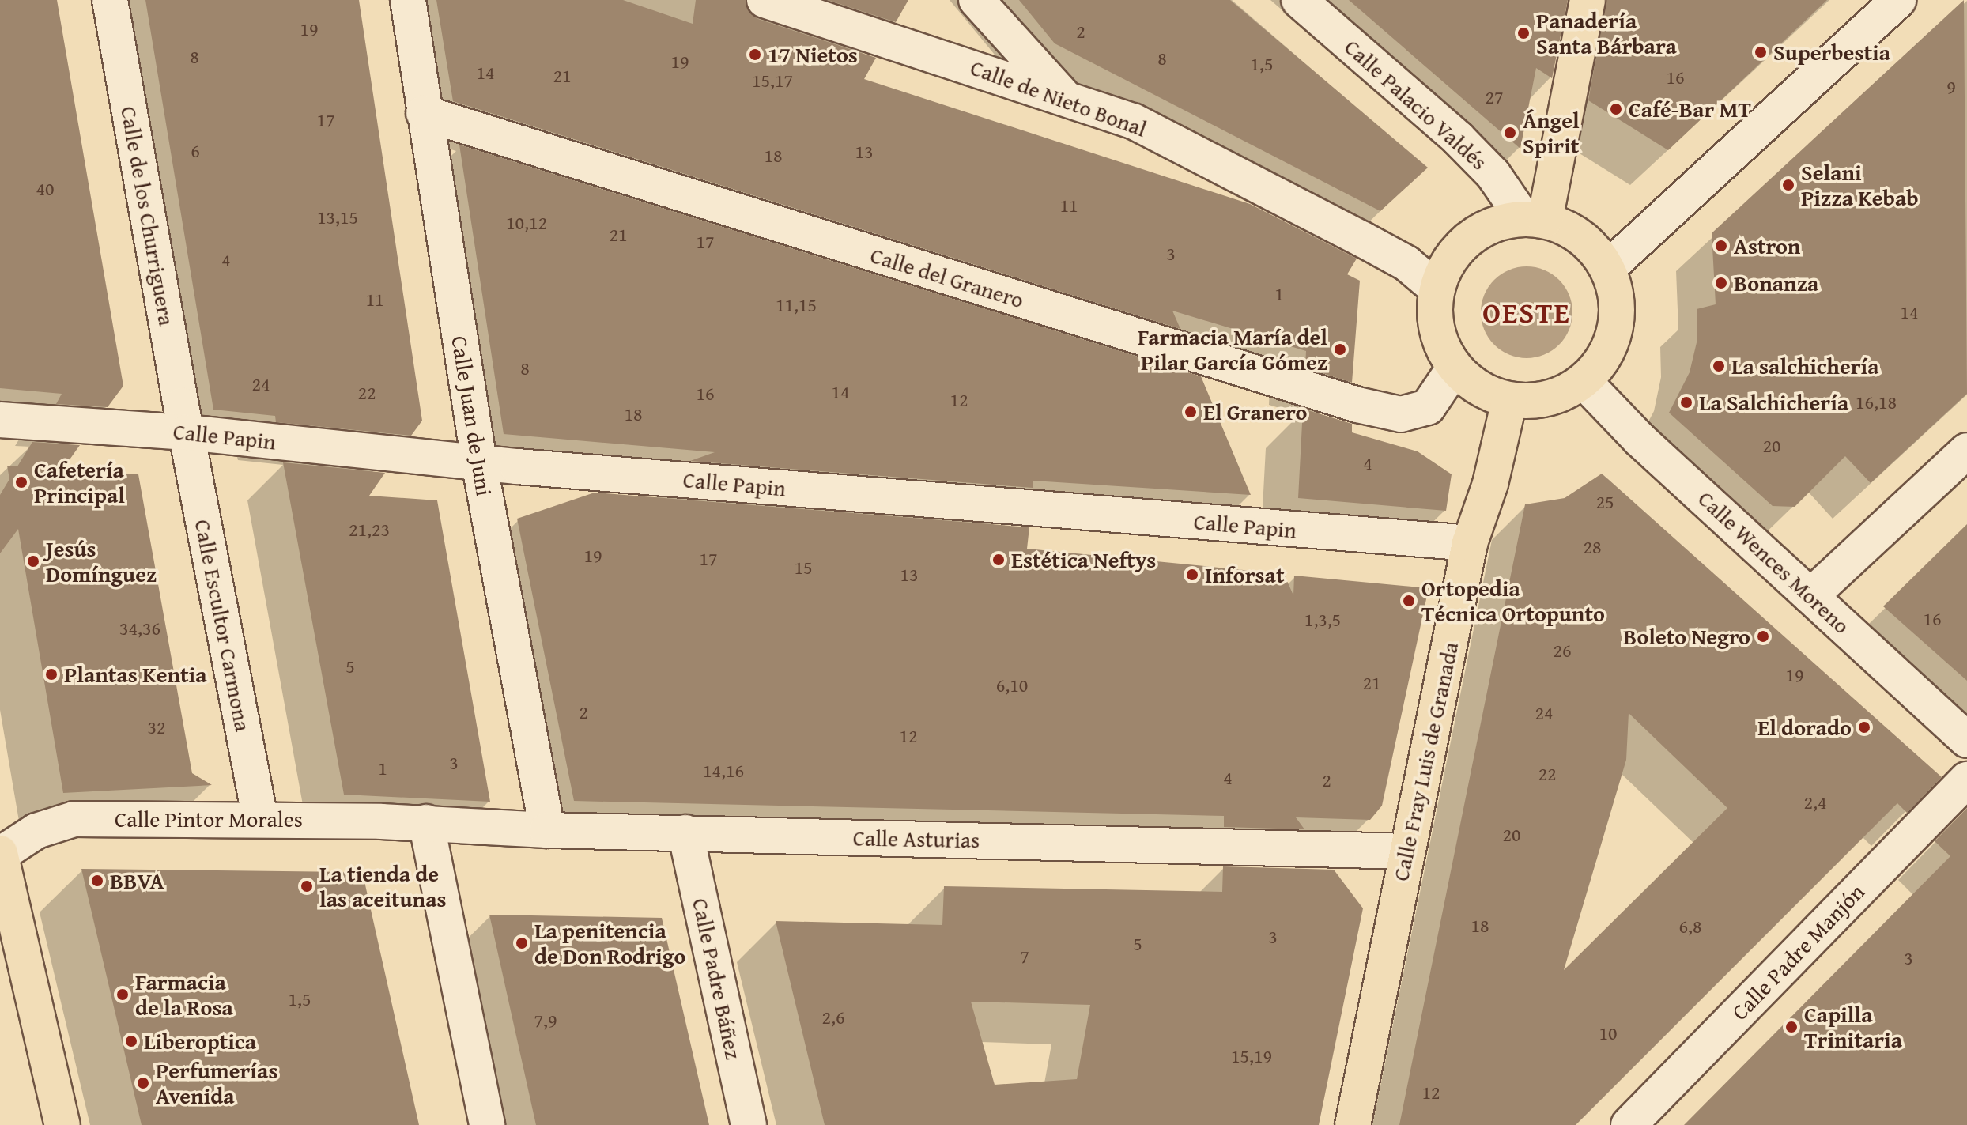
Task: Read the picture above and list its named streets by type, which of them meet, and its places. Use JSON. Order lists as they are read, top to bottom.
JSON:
{
  "streets": {
    "main road": ["Calle Fray Luis de Granada"],
    "street": [
      "Calle de Nieto Bonal",
      "Calle Palacio Valdés",
      "Calle de los Churriguera",
      "Calle del Granero",
      "Calle Juan de Juni",
      "Calle Papin",
      "Calle Wences Moreno",
      "Calle Escultor Carmona",
      "Calle Pintor Morales",
      "Calle Asturias",
      "Calle Padre Manjón",
      "Calle Padre Báñez"
    ]
  },
  "crossings": [
    ["Calle de Nieto Bonal", "Calle Palacio Valdés"],
    ["Calle de Nieto Bonal", "Calle del Granero"],
    ["Calle de Nieto Bonal", "Calle Wences Moreno"],
    ["Calle de Nieto Bonal", "Calle Fray Luis de Granada"],
    ["Calle Palacio Valdés", "Calle del Granero"],
    ["Calle Palacio Valdés", "Calle Wences Moreno"],
    ["Calle Palacio Valdés", "Calle Fray Luis de Granada"],
    ["Calle de los Churriguera", "Calle Papin"],
    ["Calle de los Churriguera", "Calle Escultor Carmona"],
    ["Calle del Granero", "Calle Juan de Juni"],
    ["Calle del Granero", "Calle Wences Moreno"],
    ["Calle del Granero", "Calle Fray Luis de Granada"],
    ["Calle Juan de Juni", "Calle Papin"],
    ["Calle Juan de Juni", "Calle Asturias"],
    ["Calle Papin", "Calle Escultor Carmona"],
    ["Calle Papin", "Calle Fray Luis de Granada"],
    ["Calle Wences Moreno", "Calle Fray Luis de Granada"],
    ["Calle Escultor Carmona", "Calle Pintor Morales"],
    ["Calle Fray Luis de Granada", "Calle Asturias"],
    ["Calle Pintor Morales", "Calle Asturias"],
    ["Calle Asturias", "Calle Padre Báñez"]
  ],
  "districts": ["OESTE"],
  "places": [
    "Panadería Santa Bárbara",
    "Superbestia",
    "17 Nietos",
    "Café-Bar MT",
    "Ángel Spirit",
    "Selani Pizza Kebab",
    "Astron",
    "Bonanza",
    "Farmacia María del Pilar García Gómez",
    "La salchichería",
    "La Salchichería",
    "El Granero",
    "Cafetería Principal",
    "Estética Neftys",
    "Jesús Domínguez",
    "Inforsat",
    "Ortopedia Técnica Ortopunto",
    "Boleto Negro",
    "Plantas Kentia",
    "El dorado",
    "BBVA",
    "La tienda de las aceitunas",
    "La penitencia de Don Rodrigo",
    "Farmacia de la Rosa",
    "Capilla Trinitaria",
    "Liberoptica",
    "Perfumerías Avenida"
  ],
  "house_numbers": [
    "19",
    "2",
    "8",
    "8",
    "19",
    "1,5",
    "14",
    "21",
    "16",
    "15,17",
    "9",
    "27",
    "17",
    "6",
    "13",
    "18",
    "40",
    "11",
    "13,15",
    "10,12",
    "21",
    "17",
    "3",
    "4",
    "1",
    "11",
    "11,15",
    "14",
    "8",
    "24",
    "14",
    "22",
    "16",
    "12",
    "16,18",
    "18",
    "20",
    "4",
    "25",
    "21,23",
    "28",
    "19",
    "17",
    "15",
    "13",
    "16",
    "1,3,5",
    "34,36",
    "26",
    "5",
    "19",
    "21",
    "6,10",
    "2",
    "24",
    "32",
    "12",
    "3",
    "1",
    "14,16",
    "22",
    "4",
    "2",
    "2,4",
    "20",
    "18",
    "6,8",
    "3",
    "5",
    "7",
    "3",
    "1,5",
    "2,6",
    "7,9",
    "10",
    "15,19",
    "12"
  ]
}
